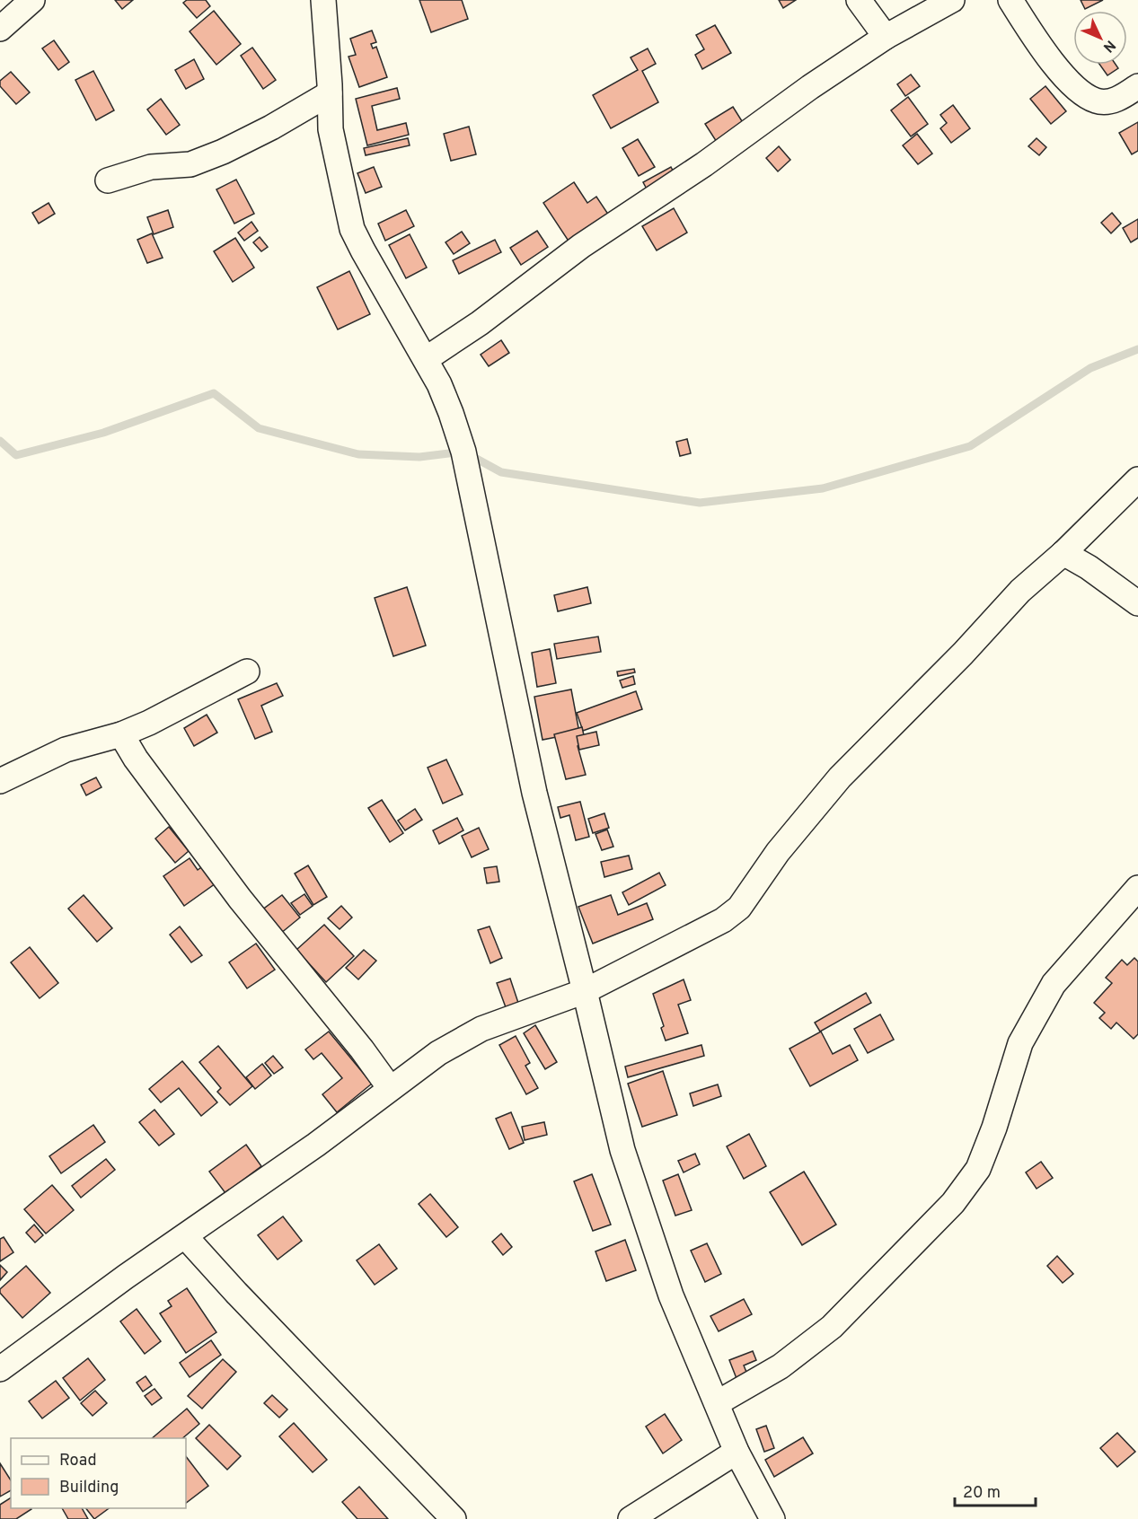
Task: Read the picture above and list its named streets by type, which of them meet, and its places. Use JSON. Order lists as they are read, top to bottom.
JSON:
{
  "legend": ["Road", "Building"],
  "scale_bar": "20 m",
  "north": "bottom right"
}
